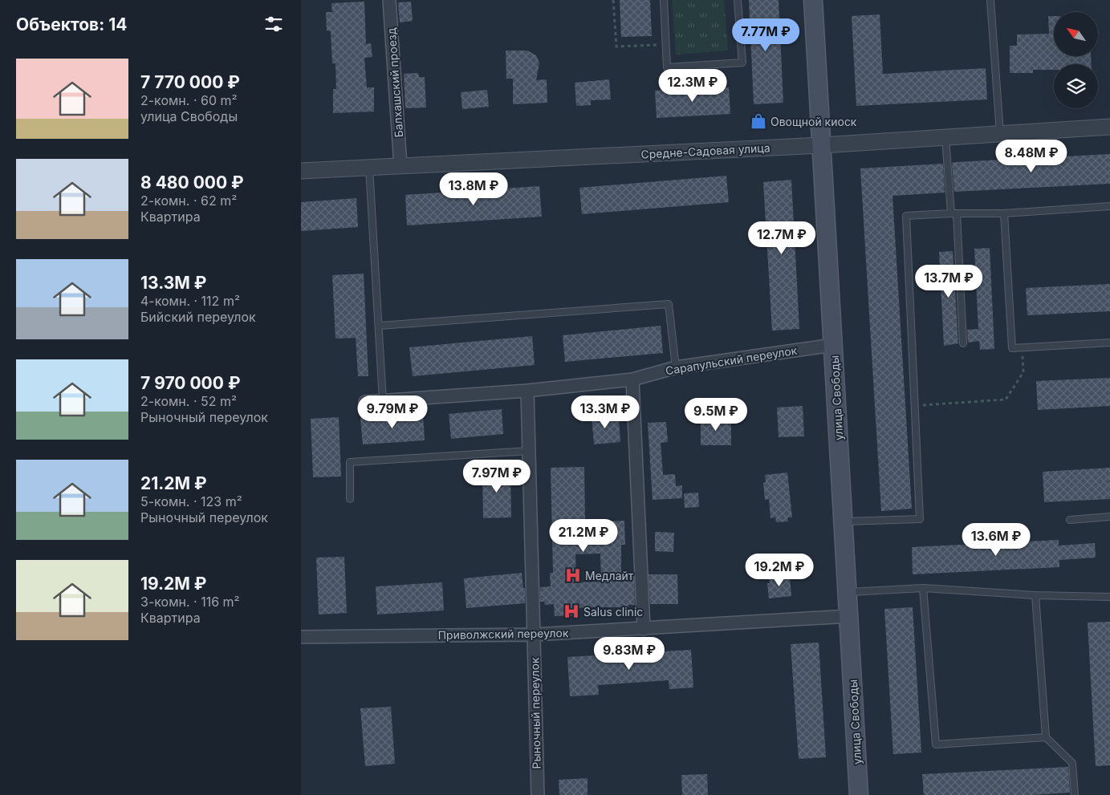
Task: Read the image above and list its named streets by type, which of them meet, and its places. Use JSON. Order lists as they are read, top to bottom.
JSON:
{
  "streets": {
    "main road": ["улица Свободы"],
    "street": [
      "Балхашский проезд",
      "Средне-Садовая улица",
      "Сарапульский переулок",
      "Приволжский переулок",
      "Рыночный переулок"
    ]
  },
  "crossings": [
    ["Балхашский проезд", "Средне-Садовая улица"],
    ["Средне-Садовая улица", "улица Свободы"],
    ["Сарапульский переулок", "улица Свободы"],
    ["Сарапульский переулок", "Рыночный переулок"],
    ["улица Свободы", "Приволжский переулок"],
    ["Приволжский переулок", "Рыночный переулок"]
  ],
  "places": {
    "shop": ["Овощной киоск"],
    "hospital": ["Медлайт", "Salus clinic"]
  },
  "north": "top left",
  "page": {
    "heading": "Объектов: 14",
    "price": [
      "7.77M ₽",
      "12.3M ₽",
      "8.48M ₽",
      "13.8M ₽",
      "12.7M ₽",
      "13.7M ₽",
      "9.79M ₽",
      "13.3M ₽",
      "9.5M ₽",
      "7.97M ₽",
      "21.2M ₽",
      "13.6M ₽",
      "19.2M ₽",
      "9.83M ₽"
    ],
    "list": [
      {
        "name": "7 770 000 ₽",
        "note": "2-комн. · 60 m² · улица Свободы"
      },
      {
        "name": "8 480 000 ₽",
        "note": "2-комн. · 62 m² · Квартира"
      },
      {
        "name": "13.3M ₽",
        "note": "4-комн. · 112 m² · Бийский переулок"
      },
      {
        "name": "7 970 000 ₽",
        "note": "2-комн. · 52 m² · Рыночный переулок"
      },
      {
        "name": "21.2M ₽",
        "note": "5-комн. · 123 m² · Рыночный переулок"
      },
      {
        "name": "19.2M ₽",
        "note": "3-комн. · 116 m² · Квартира"
      }
    ]
  }
}
